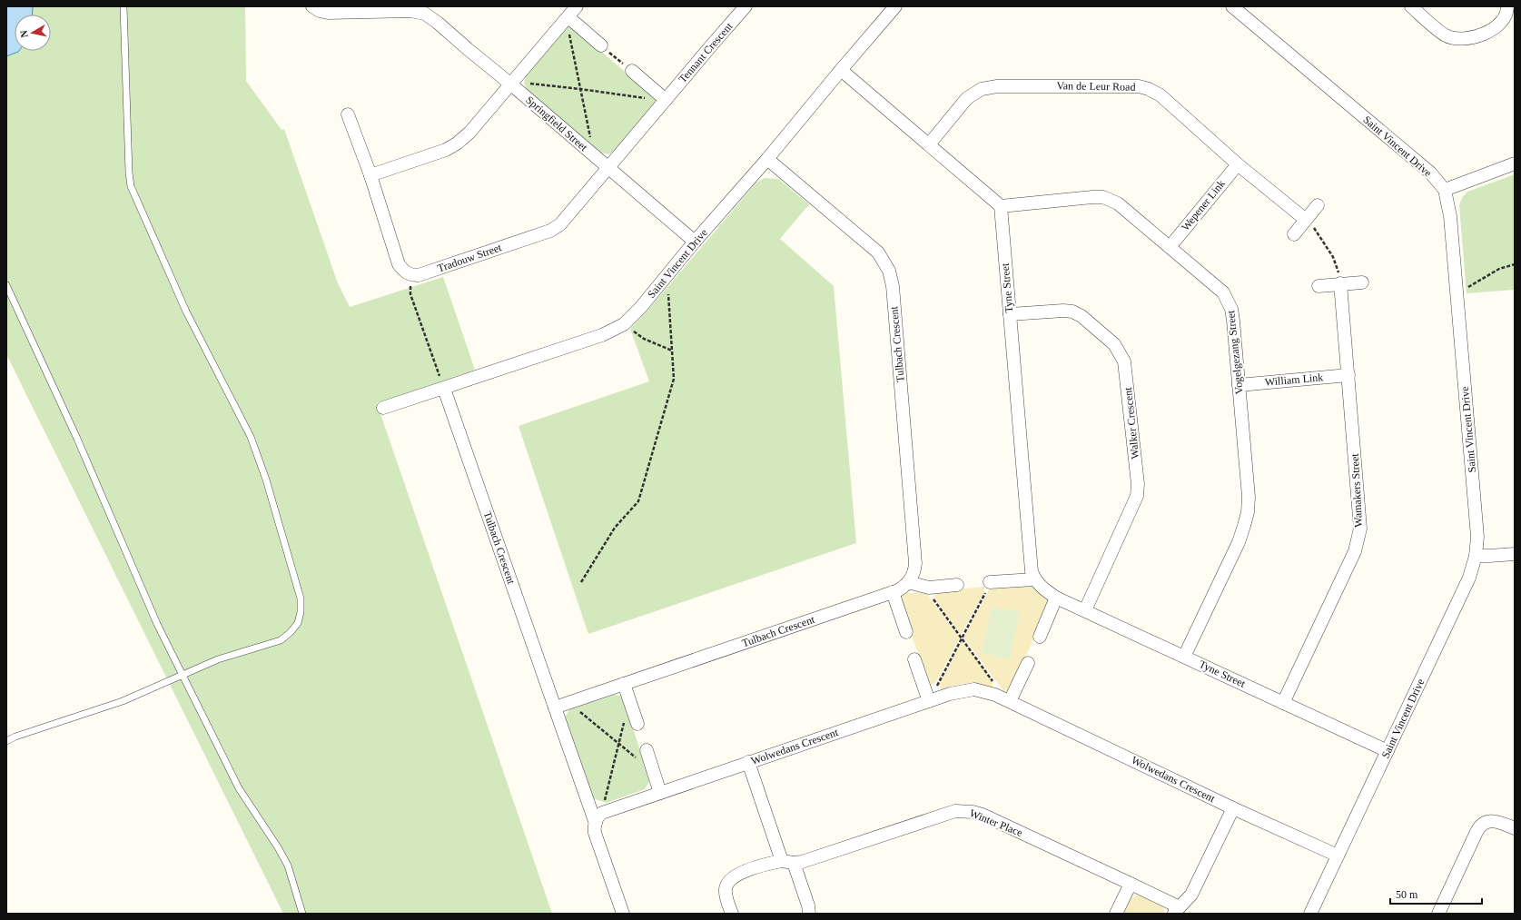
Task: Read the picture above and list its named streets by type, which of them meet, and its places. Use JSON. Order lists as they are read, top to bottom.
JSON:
{
  "streets": {
    "street": [
      "Tennant Crescent",
      "Van de Leur Road",
      "Springfield Street",
      "Saint Vincent Drive",
      "Wepener Link",
      "Tradouw Street",
      "Tyne Street",
      "Tulbach Crescent",
      "Vogelgezang Street",
      "William Link",
      "Walker Crescent",
      "Wamakers Street",
      "Wolwedans Crescent",
      "Winter Place"
    ]
  },
  "crossings": [
    ["Tennant Crescent", "Springfield Street"],
    ["Tennant Crescent", "Tradouw Street"],
    ["Van de Leur Road", "Wepener Link"],
    ["Springfield Street", "Saint Vincent Drive"],
    ["Springfield Street", "Tradouw Street"],
    ["Saint Vincent Drive", "Tyne Street"],
    ["Saint Vincent Drive", "Tulbach Crescent"],
    ["Saint Vincent Drive", "Wolwedans Crescent"],
    ["Wepener Link", "Vogelgezang Street"],
    ["Tyne Street", "Vogelgezang Street"],
    ["Tyne Street", "Walker Crescent"],
    ["Tyne Street", "Wamakers Street"],
    ["Vogelgezang Street", "William Link"],
    ["William Link", "Wamakers Street"],
    ["Wolwedans Crescent", "Winter Place"]
  ],
  "scale_bar": "50 m",
  "north": "left"
}
